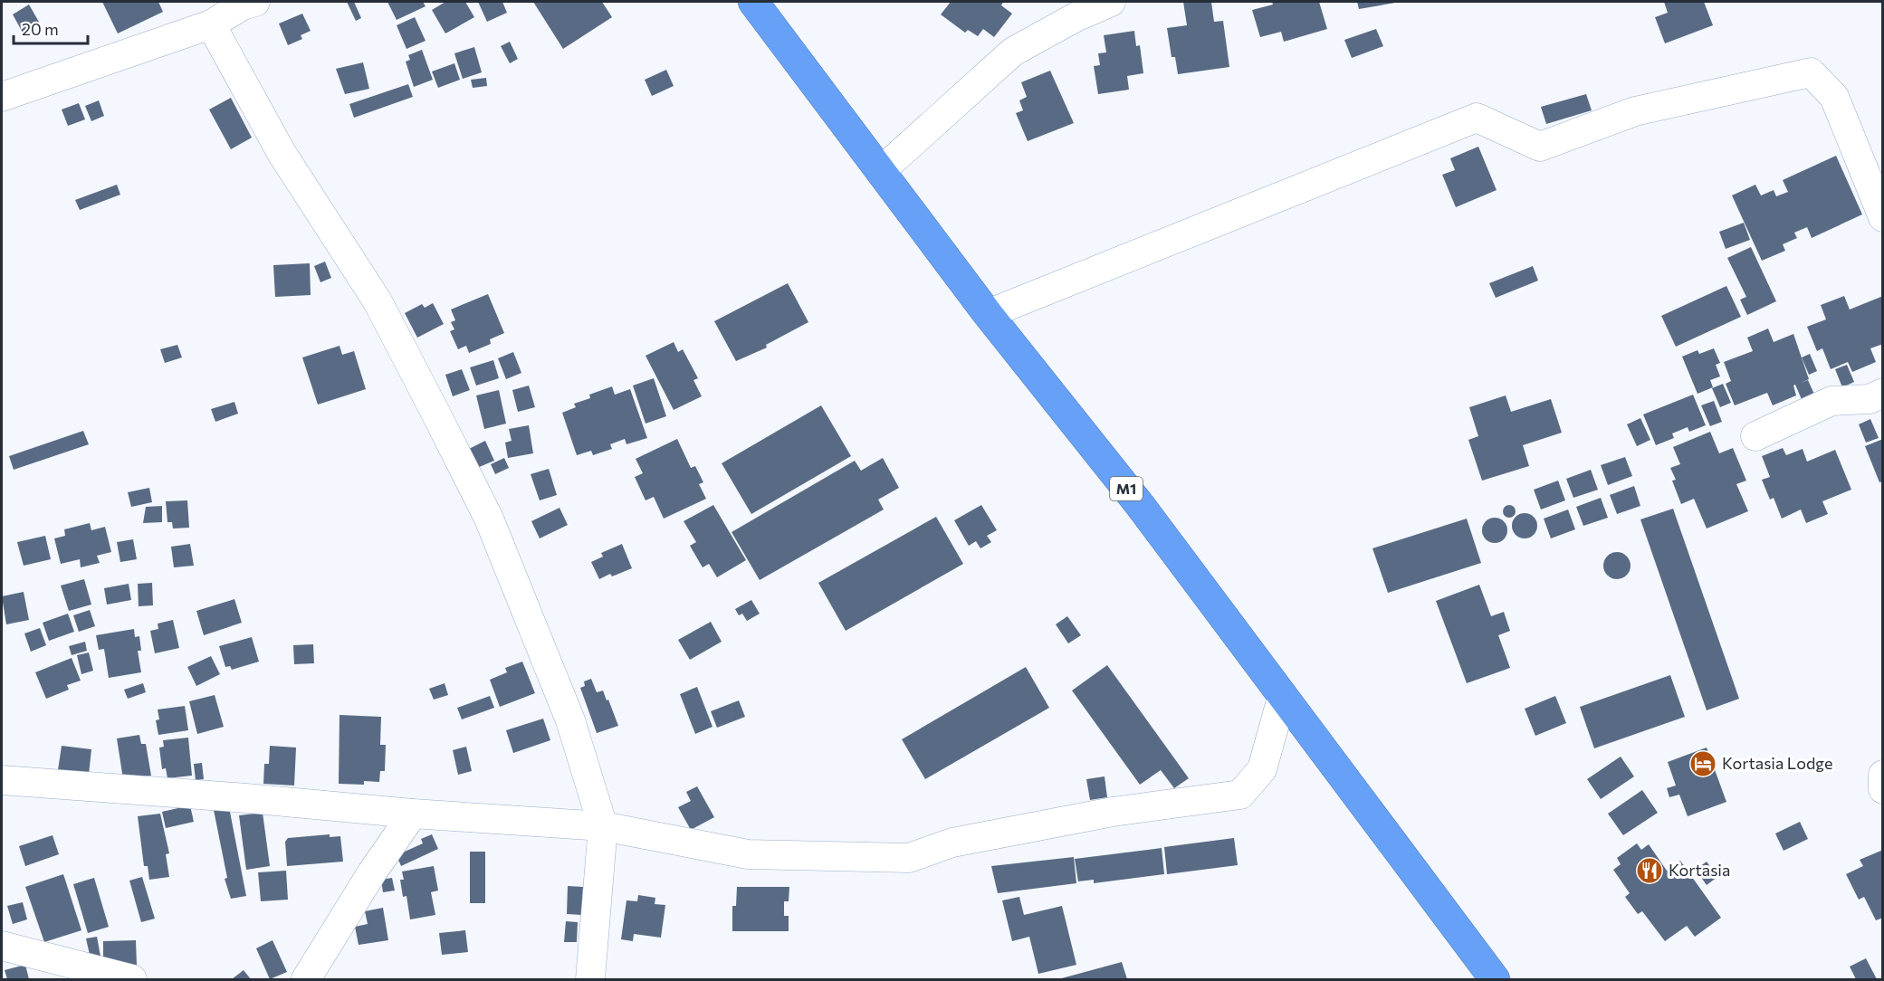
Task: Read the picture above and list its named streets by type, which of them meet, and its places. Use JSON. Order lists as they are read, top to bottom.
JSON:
{
  "streets": {
    "highway": ["M1"]
  },
  "places": {
    "hotel": ["Kortasia Lodge"],
    "restaurant": ["Kortasia"]
  },
  "scale_bar": "20 m"
}
